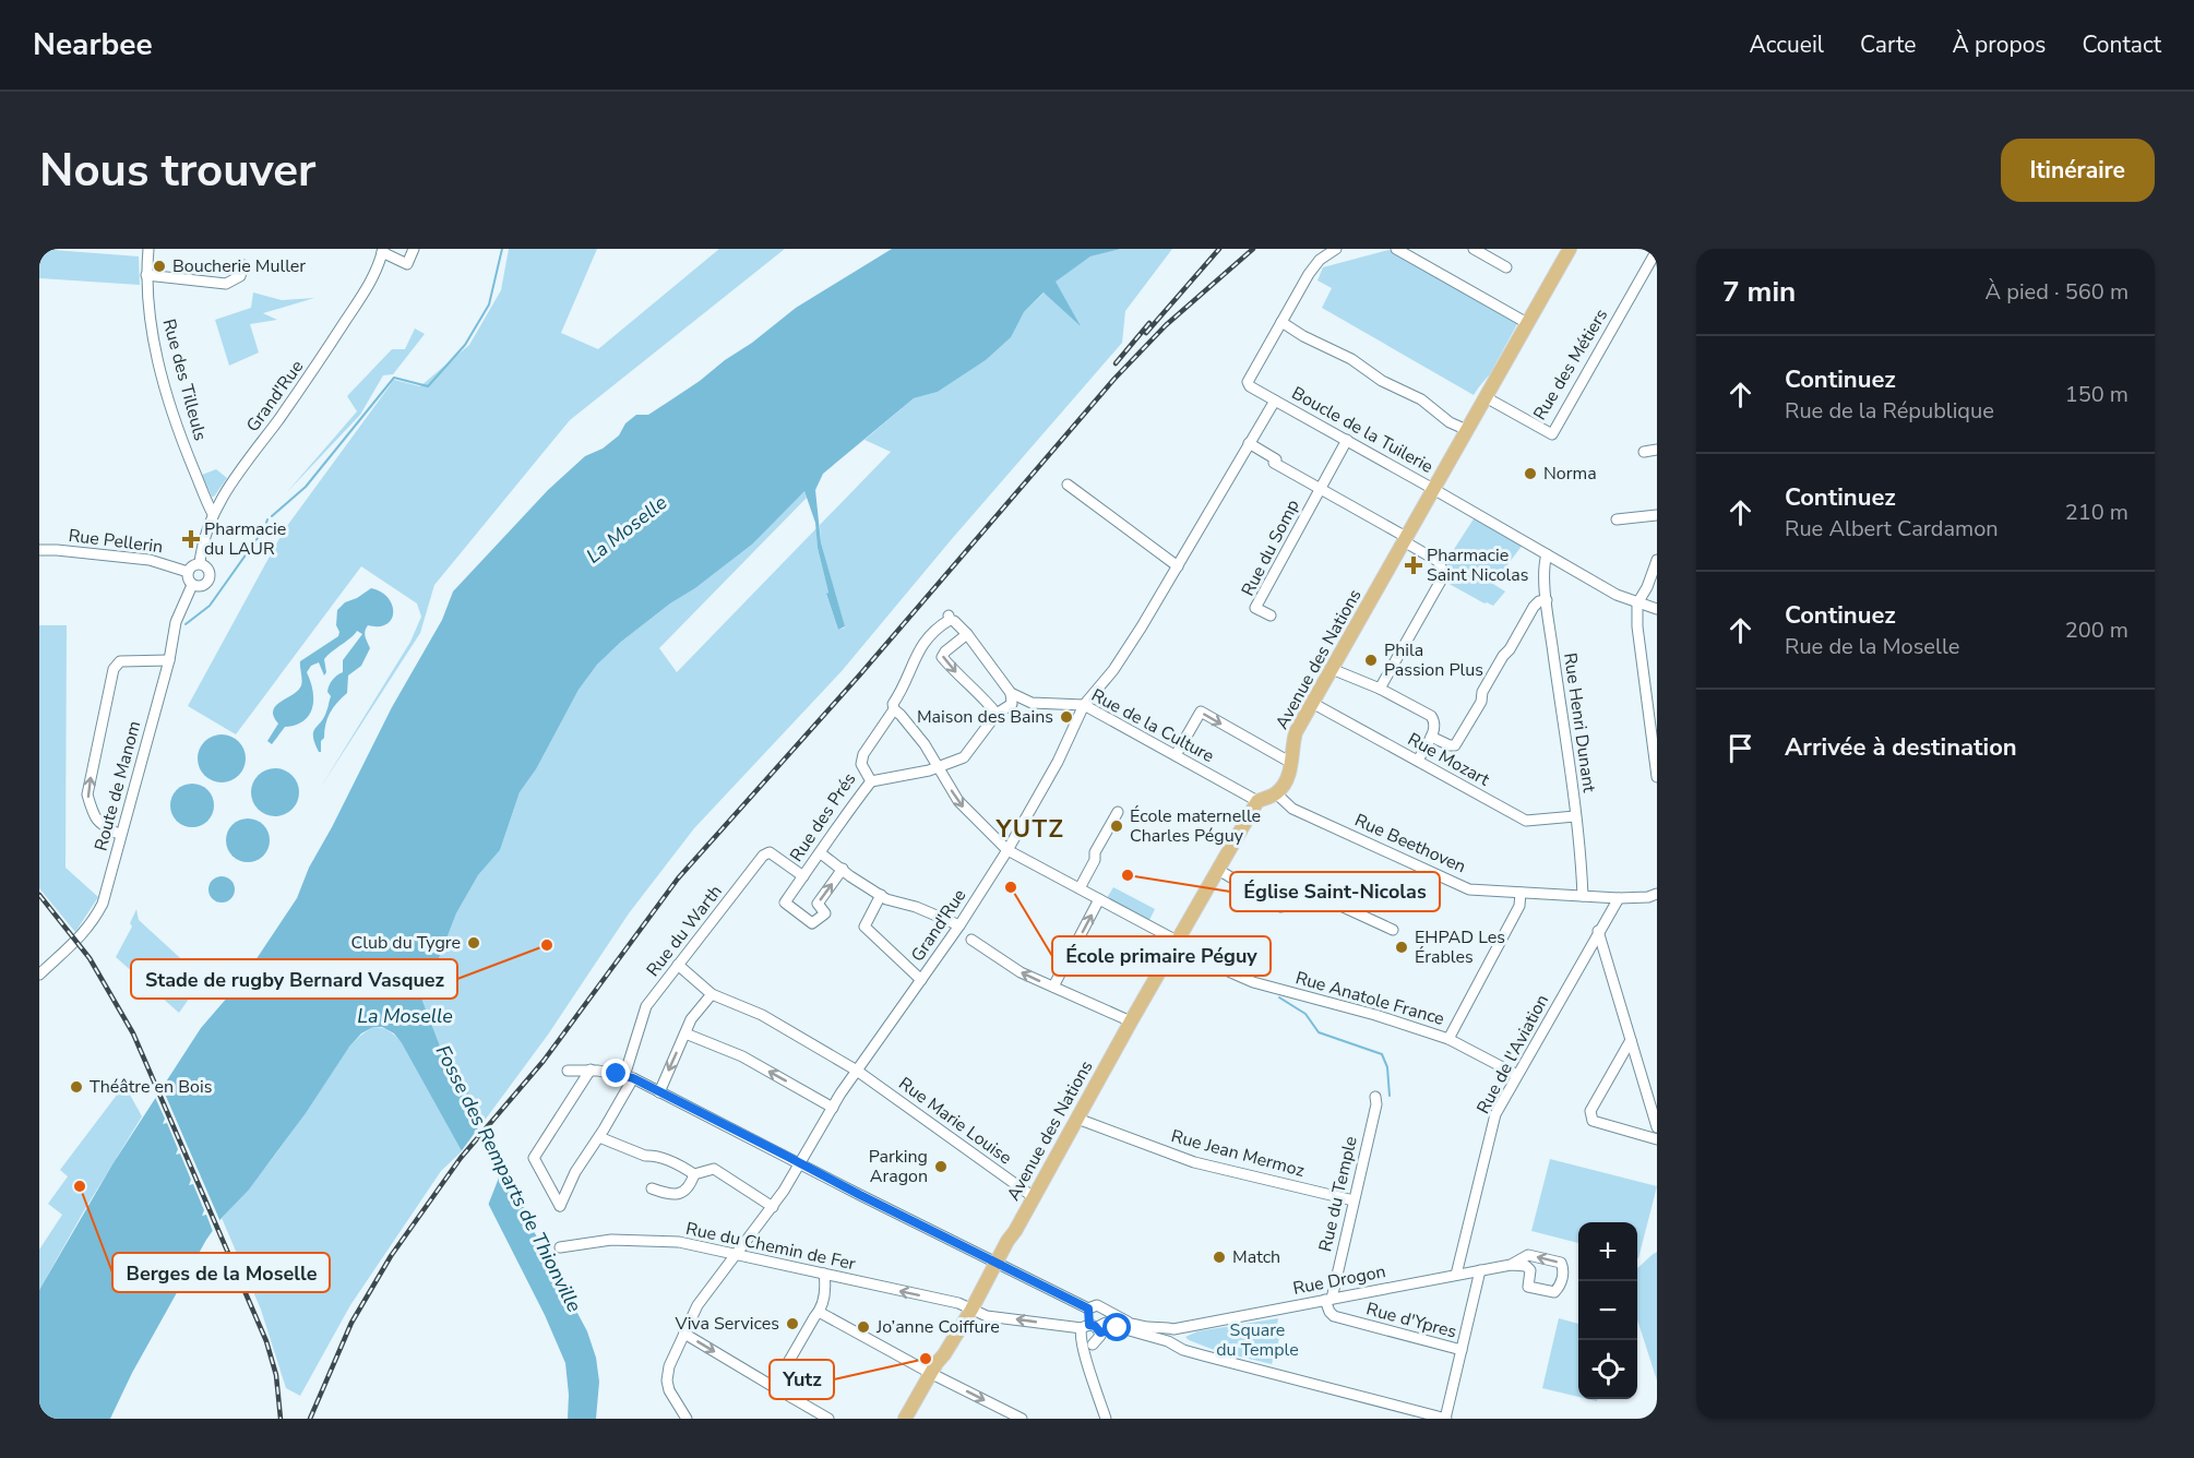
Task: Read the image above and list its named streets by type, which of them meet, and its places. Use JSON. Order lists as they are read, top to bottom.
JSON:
{
  "streets": {
    "main road": ["Avenue des Nations"],
    "street": [
      "Rue des Métiers",
      "Rue des Tilleuls",
      "Grand'Rue",
      "Boucle de la Tuilerie",
      "Rue Pellerin",
      "Rue du Somp",
      "Rue Henri Dunant",
      "Rue de la Culture",
      "Rue Mozart",
      "Route de Manom",
      "Rue des Prés",
      "Rue Beethoven",
      "Rue du Warth",
      "Rue Anatole France",
      "Rue de l'Aviation",
      "Rue Marie Louise",
      "Rue Jean Mermoz",
      "Rue du Temple",
      "Rue du Chemin de Fer",
      "Rue Drogon",
      "Rue d'Ypres"
    ]
  },
  "crossings": [
    ["Rue des Métiers", "Avenue des Nations"],
    ["Rue des Tilleuls", "Grand'Rue"],
    ["Grand'Rue", "Boucle de la Tuilerie"],
    ["Grand'Rue", "Rue Pellerin"],
    ["Grand'Rue", "Rue du Somp"],
    ["Grand'Rue", "Rue de la Culture"],
    ["Grand'Rue", "Route de Manom"],
    ["Grand'Rue", "Rue Anatole France"],
    ["Grand'Rue", "Rue Marie Louise"],
    ["Grand'Rue", "Rue du Chemin de Fer"],
    ["Boucle de la Tuilerie", "Rue du Somp"],
    ["Boucle de la Tuilerie", "Avenue des Nations"],
    ["Rue Pellerin", "Route de Manom"],
    ["Avenue des Nations", "Rue de la Culture"],
    ["Avenue des Nations", "Rue Mozart"],
    ["Avenue des Nations", "Rue Beethoven"],
    ["Avenue des Nations", "Rue Anatole France"],
    ["Avenue des Nations", "Rue Marie Louise"],
    ["Avenue des Nations", "Rue Jean Mermoz"],
    ["Avenue des Nations", "Rue du Chemin de Fer"],
    ["Rue Henri Dunant", "Rue Mozart"],
    ["Rue Henri Dunant", "Rue Beethoven"],
    ["Rue des Prés", "Rue du Warth"],
    ["Rue des Prés", "Rue Anatole France"],
    ["Rue Beethoven", "Rue de l'Aviation"],
    ["Rue du Warth", "Rue Marie Louise"],
    ["Rue Anatole France", "Rue de l'Aviation"],
    ["Rue de l'Aviation", "Rue Drogon"],
    ["Rue Jean Mermoz", "Rue du Temple"],
    ["Rue du Temple", "Rue Drogon"],
    ["Rue du Temple", "Rue d'Ypres"],
    ["Rue Drogon", "Rue d'Ypres"]
  ],
  "districts": ["YUTZ"],
  "water": ["La Moselle", "Fosse des Remparts de Thionville"],
  "parks": ["Square du Temple"],
  "places": {
    "other": [
      "Boucherie Muller",
      "Norma",
      "Phila Passion Plus",
      "Maison des Bains",
      "École maternelle Charles Péguy",
      "Église Saint-Nicolas",
      "École primaire Péguy",
      "Club du Tygre",
      "Stade de rugby Bernard Vasquez",
      "EHPAD Les Érables",
      "Théâtre en Bois",
      "Parking Aragon",
      "Berges de la Moselle",
      "Match",
      "Viva Services",
      "Jo’anne Coiffure",
      "Yutz"
    ],
    "health": ["Pharmacie du LAUR", "Pharmacie Saint Nicolas"]
  },
  "page": {
    "header": "Nearbee",
    "nav": [
      "Accueil",
      "Carte",
      "À propos",
      "Contact"
    ],
    "buttons": "Itinéraire",
    "title": "Nous trouver",
    "heading": ["7 min", "À pied · 560 m"],
    "list": [
      ["Continuez", "Rue de la République", "150 m"],
      ["Continuez", "Rue Albert Cardamon", "210 m"],
      ["Continuez", "Rue de la Moselle", "200 m"],
      "Arrivée à destination"
    ],
    "map_buttons": ["+", "−"]
  }
}
